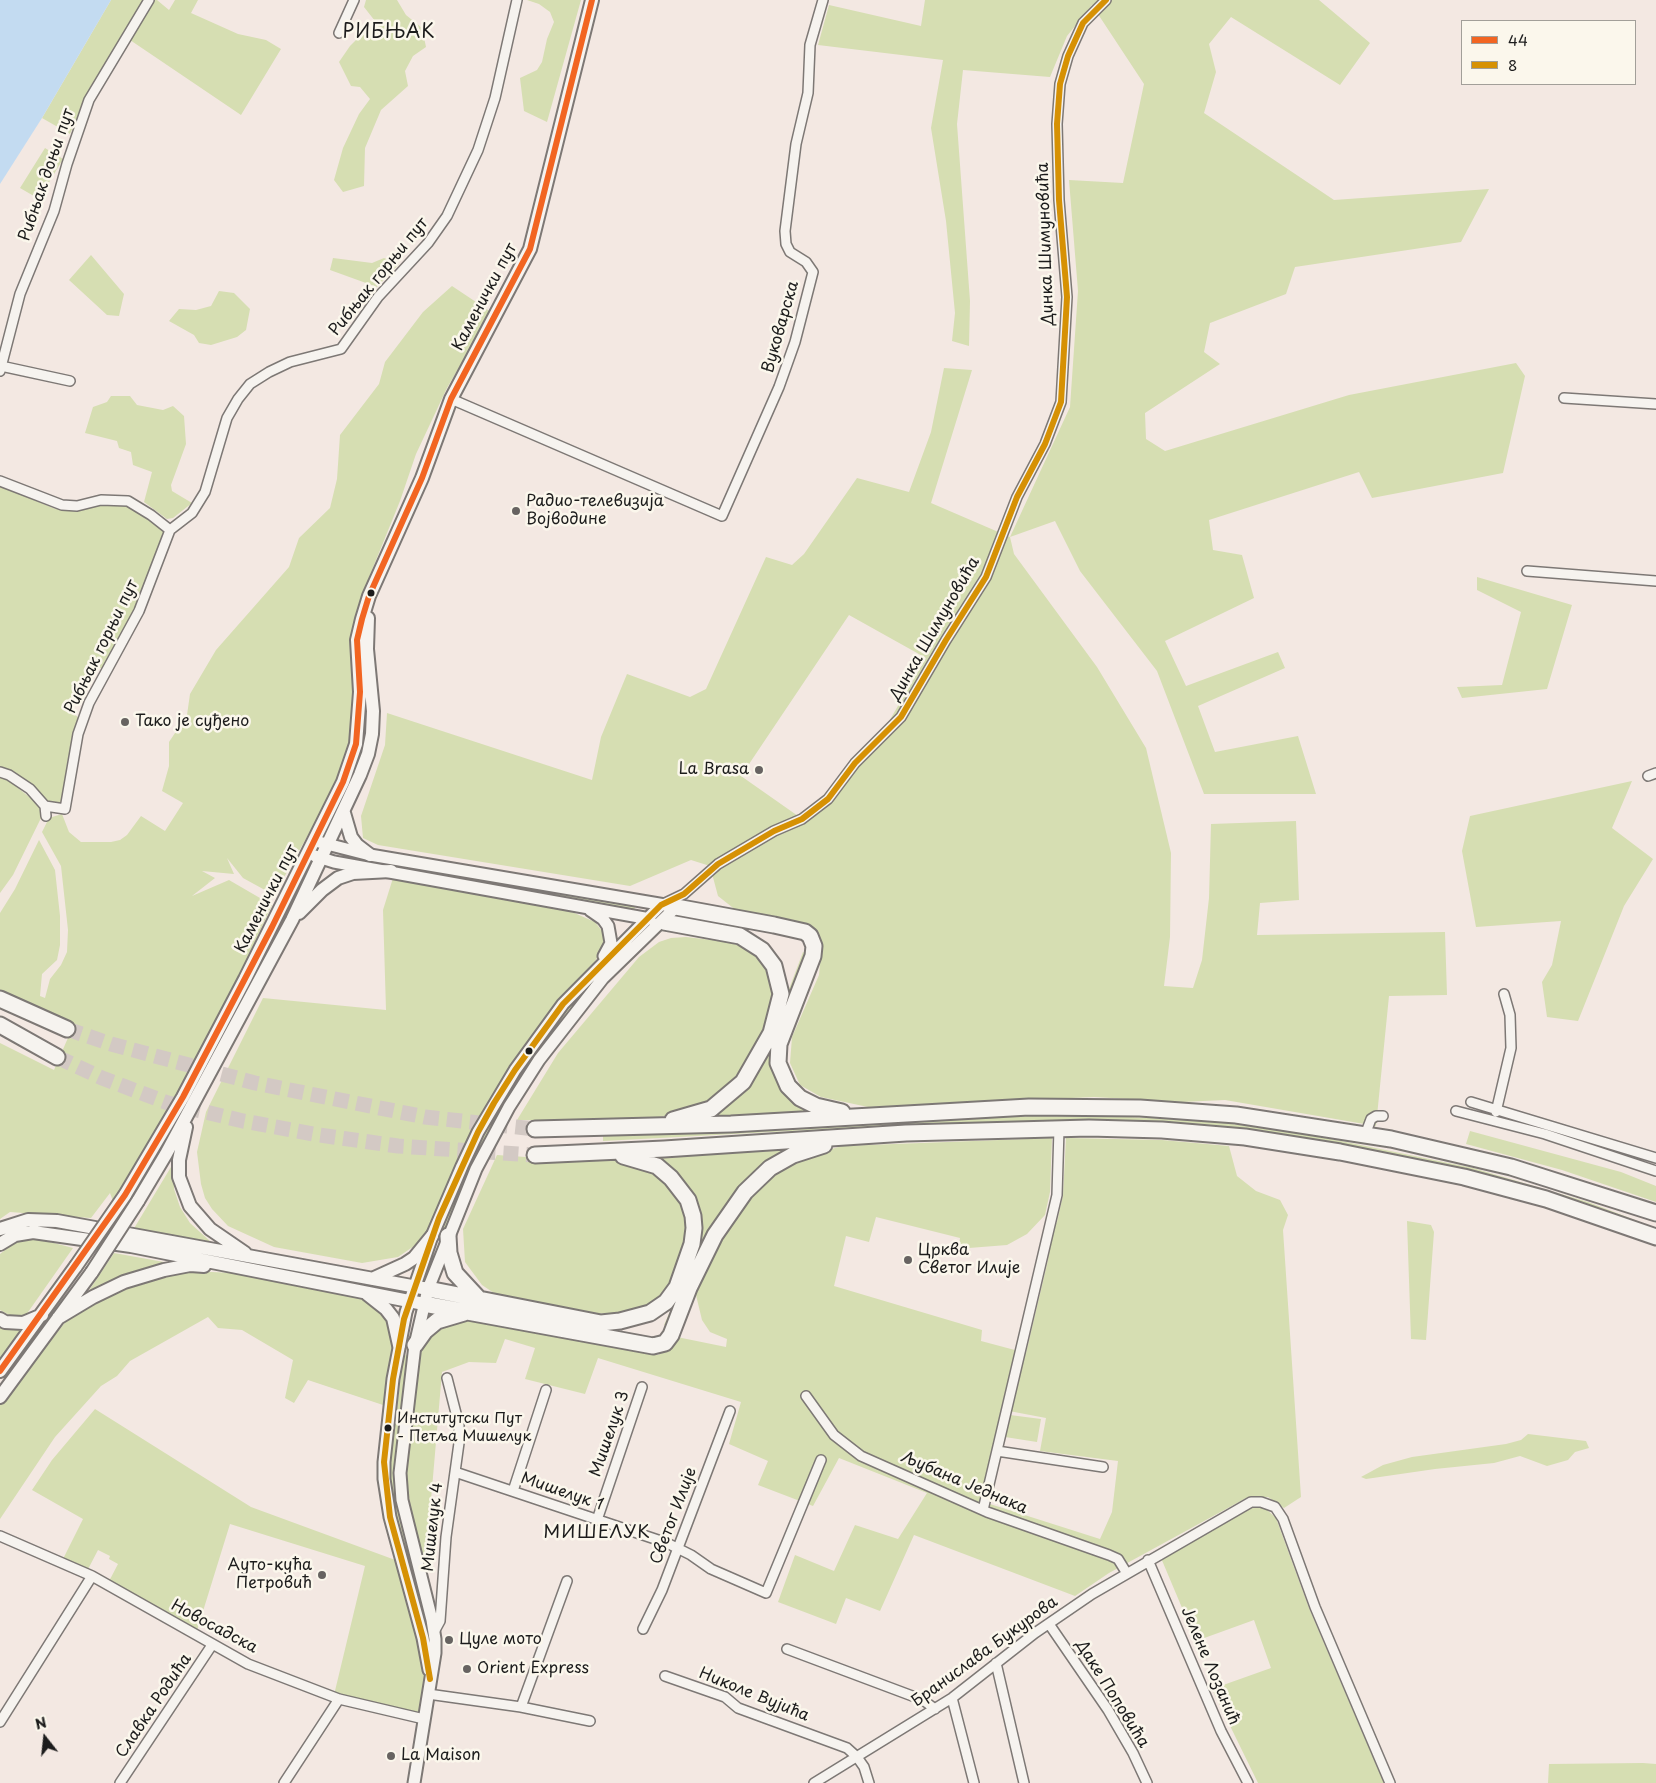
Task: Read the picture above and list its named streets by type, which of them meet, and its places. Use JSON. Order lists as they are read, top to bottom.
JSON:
{
  "streets": {
    "main road": ["Каменички пут"],
    "street": [
      "Рибњак доњи пут",
      "Динка Шимуновића",
      "Рибњак горњи пут",
      "Вуковарска",
      "Мишелук 3",
      "Љубана Једнака",
      "Мишелук 1",
      "Светог Илије",
      "Мишелук 4",
      "Новосадска",
      "Бранислава Букурова",
      "Јелене Лозанић",
      "Даке Поповића",
      "Николе Вујића",
      "Славка Родића"
    ]
  },
  "crossings": [
    ["Каменички пут", "Вуковарска"],
    ["Мишелук 3", "Мишелук 1"],
    ["Љубана Једнака", "Бранислава Букурова"],
    ["Мишелук 1", "Светог Илије"],
    ["Мишелук 1", "Мишелук 4"],
    ["Новосадска", "Славка Родића"],
    ["Бранислава Букурова", "Јелене Лозанић"],
    ["Бранислава Букурова", "Даке Поповића"],
    ["Бранислава Букурова", "Николе Вујића"]
  ],
  "districts": ["РИБЊАК", "МИШЕЛУК"],
  "places": [
    "Радио-телевизија Војводине",
    "Тако је суђено",
    "La Brasa",
    "Црква Светог Илије",
    "Институтски Пут - Петља Мишелук",
    "Ауто-кућа Петровић",
    "Цуле мото",
    "Orient Express",
    "La Maison"
  ],
  "lines": ["transit line 44", "transit line 8"],
  "legend": ["44", "8"],
  "north": "top"
}
